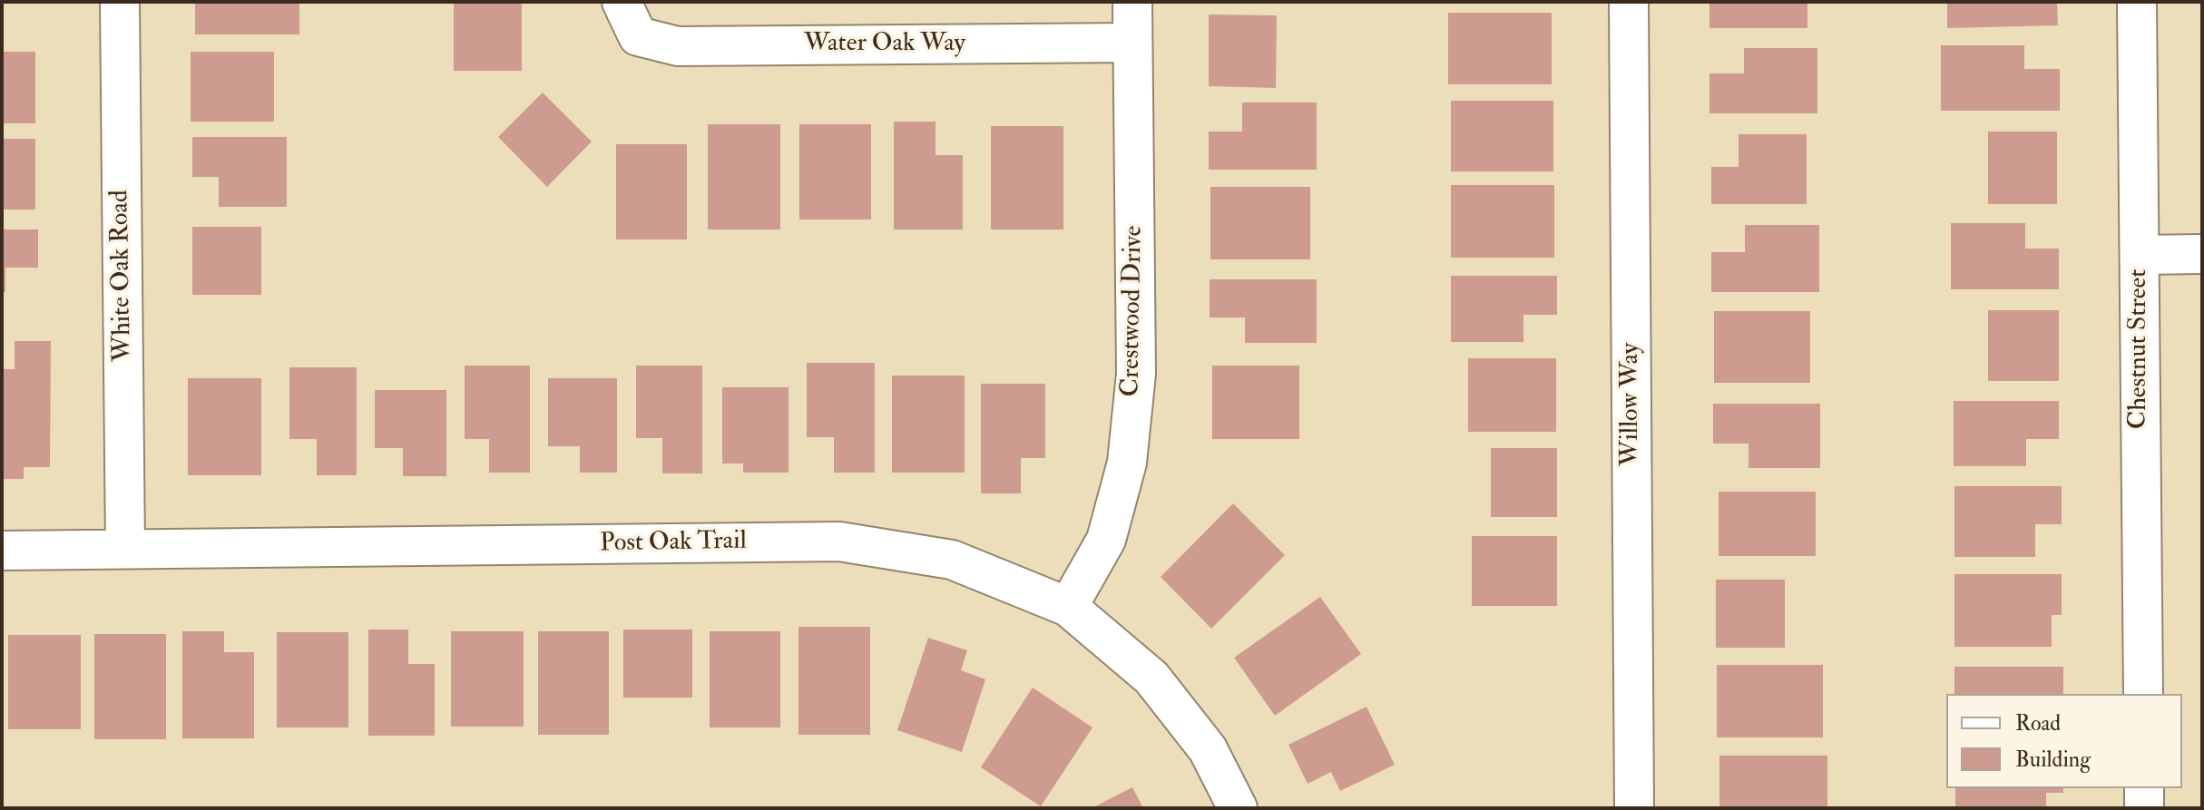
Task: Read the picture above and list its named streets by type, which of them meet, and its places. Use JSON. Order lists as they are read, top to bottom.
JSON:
{
  "streets": {
    "street": [
      "Water Oak Way",
      "White Oak Road",
      "Crestwood Drive",
      "Chestnut Street",
      "Willow Way",
      "Post Oak Trail"
    ]
  },
  "crossings": [
    ["Water Oak Way", "Crestwood Drive"],
    ["White Oak Road", "Post Oak Trail"],
    ["Crestwood Drive", "Post Oak Trail"]
  ],
  "legend": ["Road", "Building"]
}
